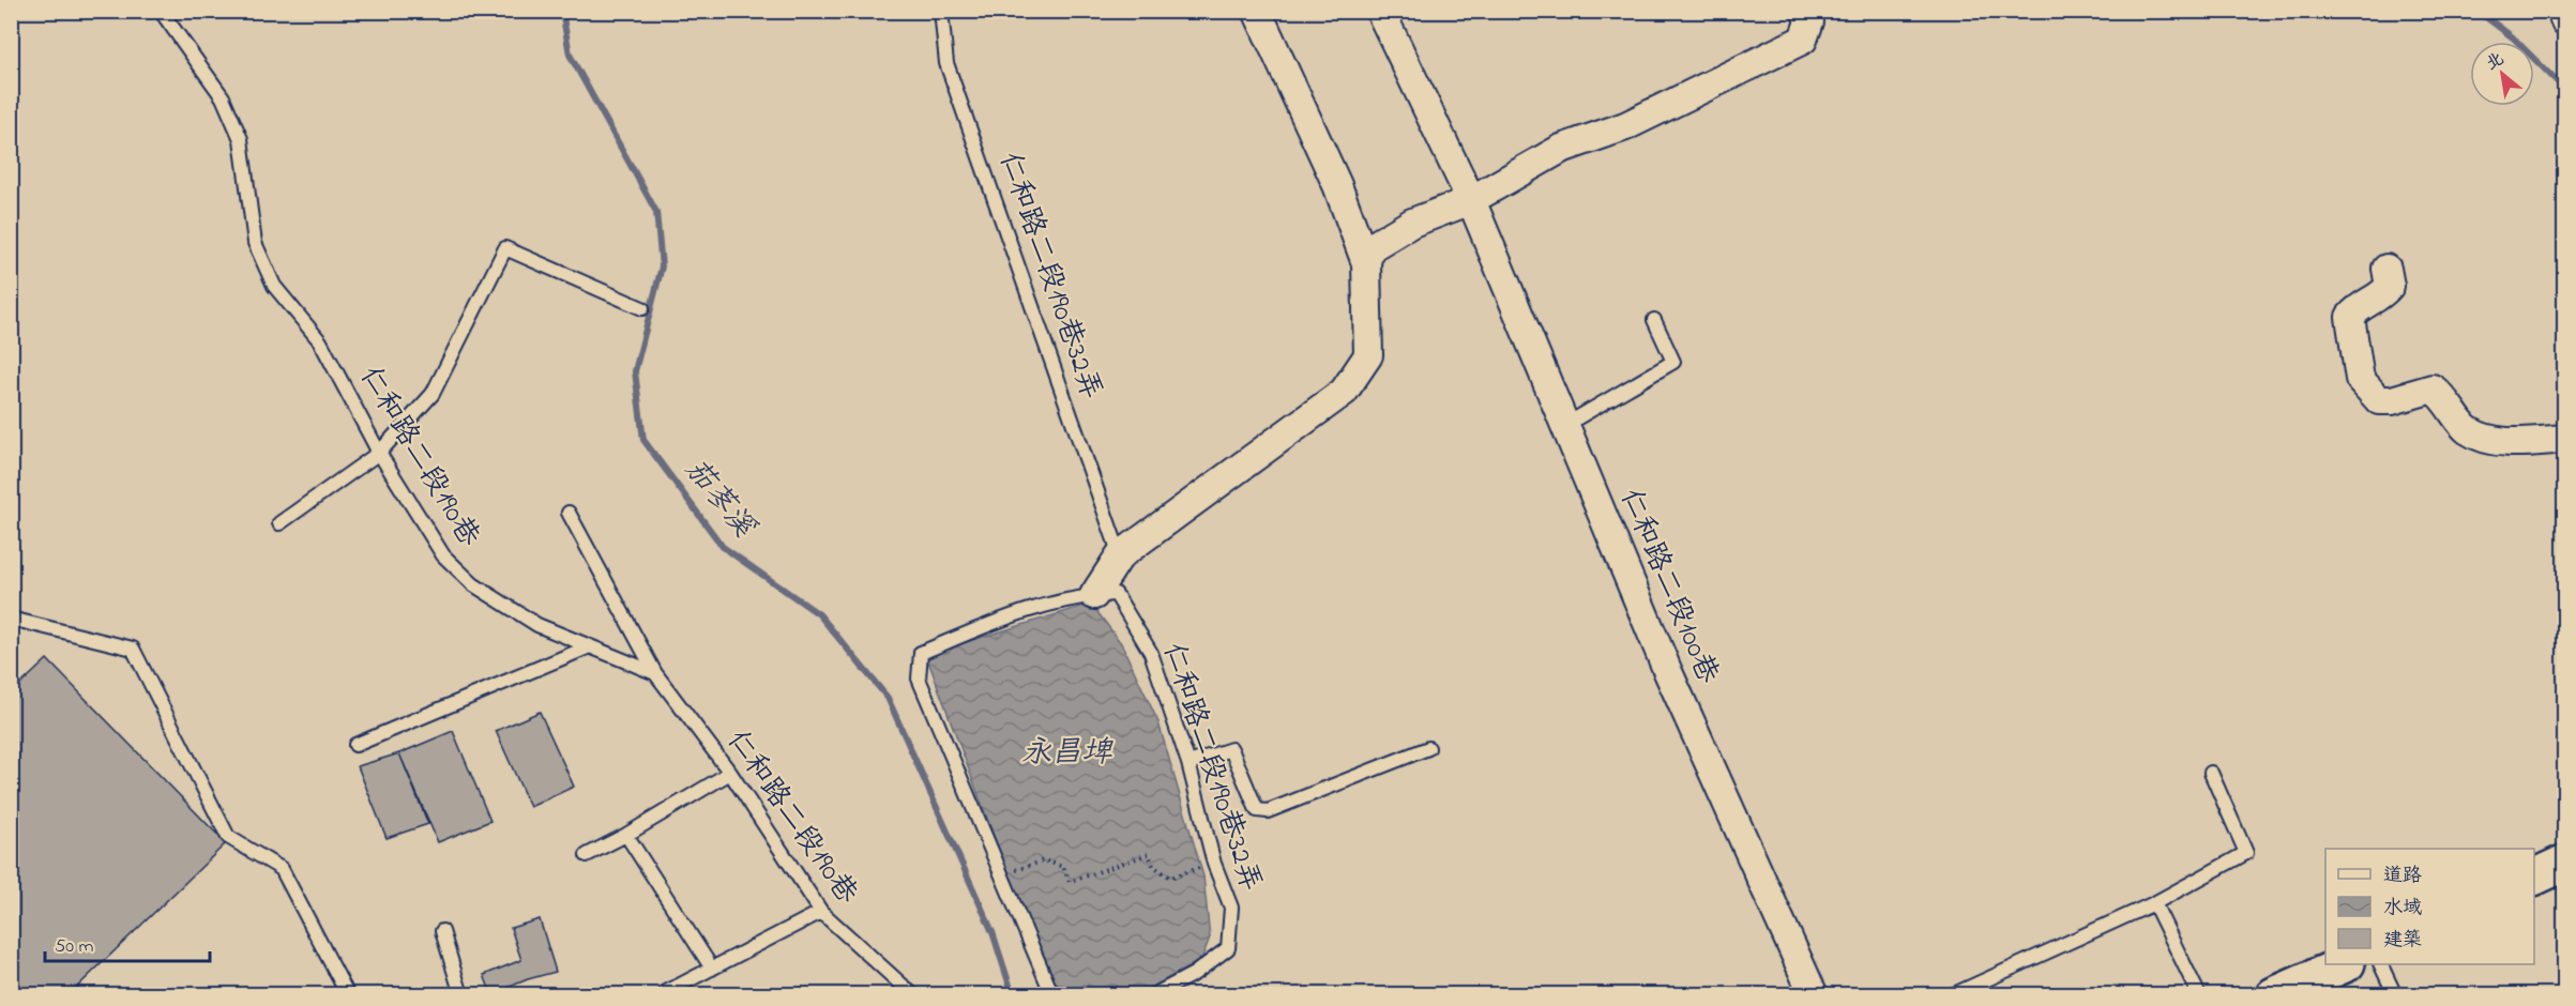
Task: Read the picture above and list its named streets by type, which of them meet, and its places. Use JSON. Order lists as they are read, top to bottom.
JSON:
{
  "streets": {
    "street": ["仁和路二段100巷"],
    "lane": ["仁和路二段190巷32弄", "仁和路二段190巷"]
  },
  "water": ["茄苳溪", "永昌埤"],
  "legend": ["道路", "水域", "建築"],
  "scale_bar": "50 m",
  "north": "top left"
}
